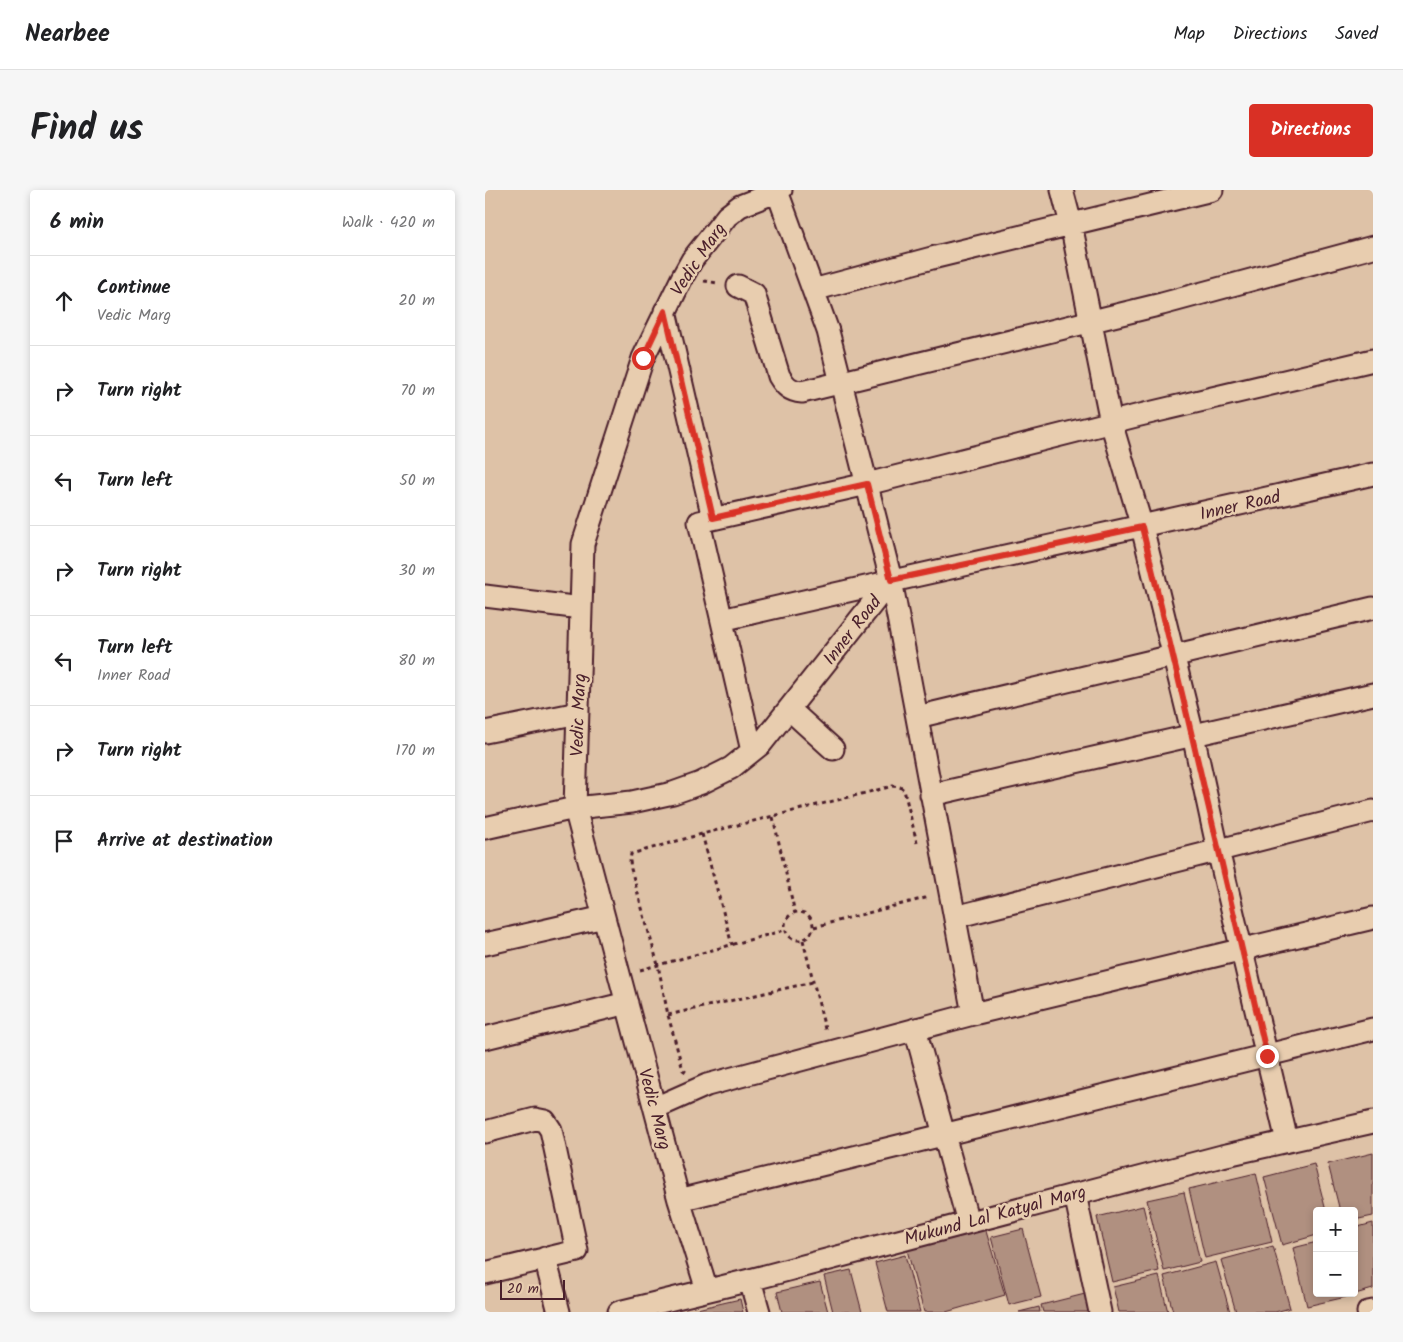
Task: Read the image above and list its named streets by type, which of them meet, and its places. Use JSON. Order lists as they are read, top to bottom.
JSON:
{
  "streets": {
    "street": ["Vedic Marg", "Inner Road", "Mukund Lal Katyal Marg"]
  },
  "crossings": [
    ["Vedic Marg", "Inner Road"],
    ["Vedic Marg", "Mukund Lal Katyal Marg"]
  ],
  "scale_bar": "20 m",
  "page": {
    "header": "Nearbee",
    "nav": ["Map", "Directions", "Saved"],
    "title": "Find us",
    "buttons": "Directions",
    "heading": ["6 min", "Walk · 420 m"],
    "list": [
      ["Continue", "Vedic Marg", "20 m"],
      ["Turn right", "70 m"],
      ["Turn left", "50 m"],
      ["Turn right", "30 m"],
      ["Turn left", "Inner Road", "80 m"],
      ["Turn right", "170 m"],
      "Arrive at destination"
    ],
    "map_buttons": ["+", "−"],
    "scale": "20 m"
  }
}
